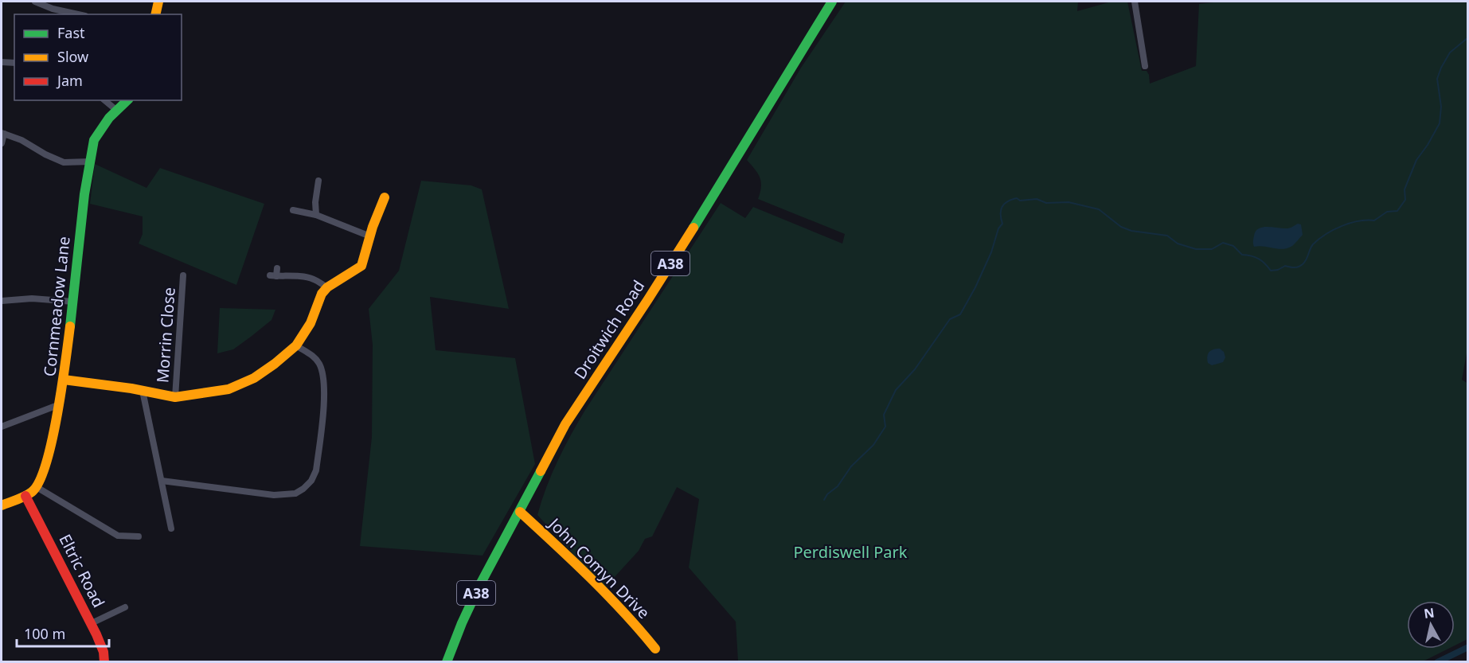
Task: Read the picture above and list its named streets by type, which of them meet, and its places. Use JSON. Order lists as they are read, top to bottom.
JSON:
{
  "streets": {
    "street": [
      "A38",
      "Cornmeadow Lane",
      "Droitwich Road",
      "Morrin Close",
      "John Comyn Drive",
      "Eltric Road"
    ]
  },
  "crossings": [
    ["Droitwich Road", "John Comyn Drive"]
  ],
  "parks": ["Perdiswell Park"],
  "legend": ["Fast", "Slow", "Jam"],
  "scale_bar": "100 m",
  "north": "top"
}
